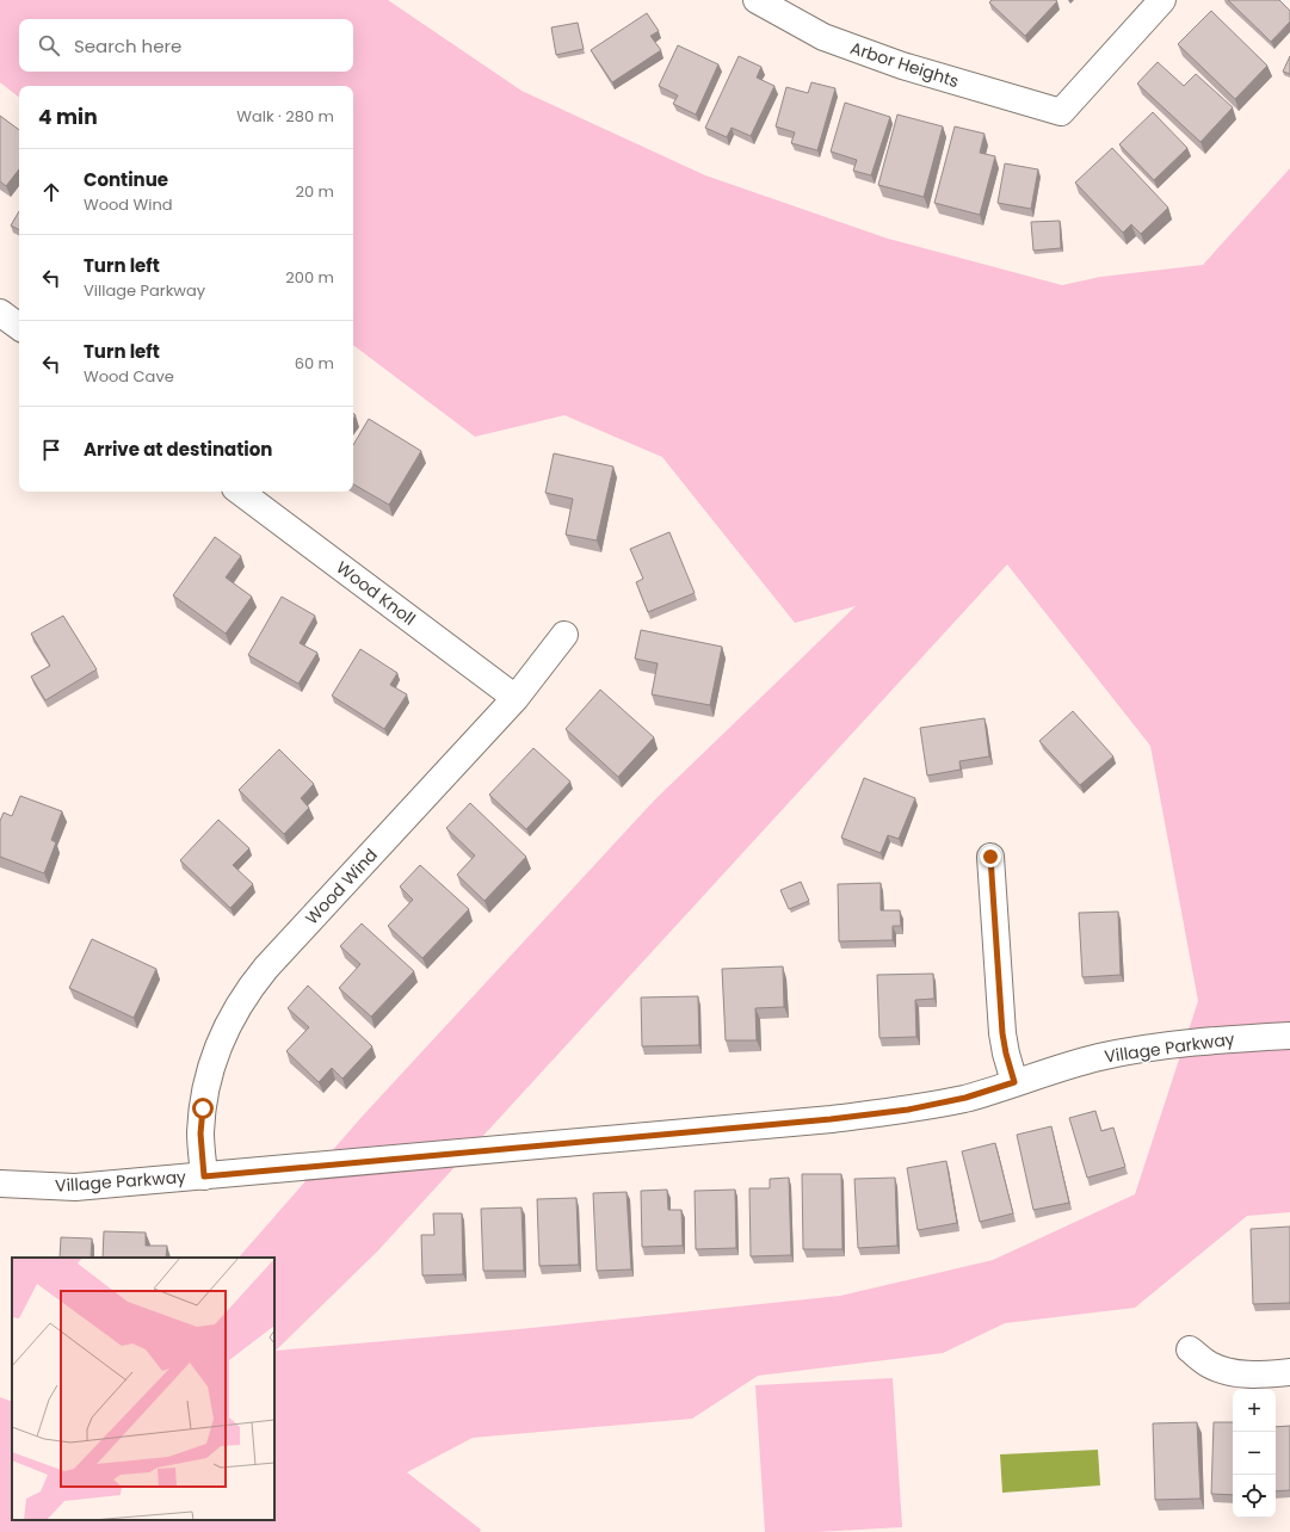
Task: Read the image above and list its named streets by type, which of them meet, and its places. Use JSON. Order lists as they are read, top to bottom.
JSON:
{
  "streets": {
    "street": [
      "Arbor Heights",
      "Wood Knoll",
      "Wood Wind",
      "Village Parkway"
    ]
  },
  "crossings": [
    ["Wood Knoll", "Wood Wind"],
    ["Wood Wind", "Village Parkway"]
  ],
  "page": {
    "search": "Search here",
    "heading": ["4 min", "Walk · 280 m"],
    "list": [
      ["Continue", "Wood Wind", "20 m"],
      ["Turn left", "Village Parkway", "200 m"],
      ["Turn left", "Wood Cave", "60 m"],
      "Arrive at destination"
    ],
    "map_buttons": ["+", "−"]
  }
}
